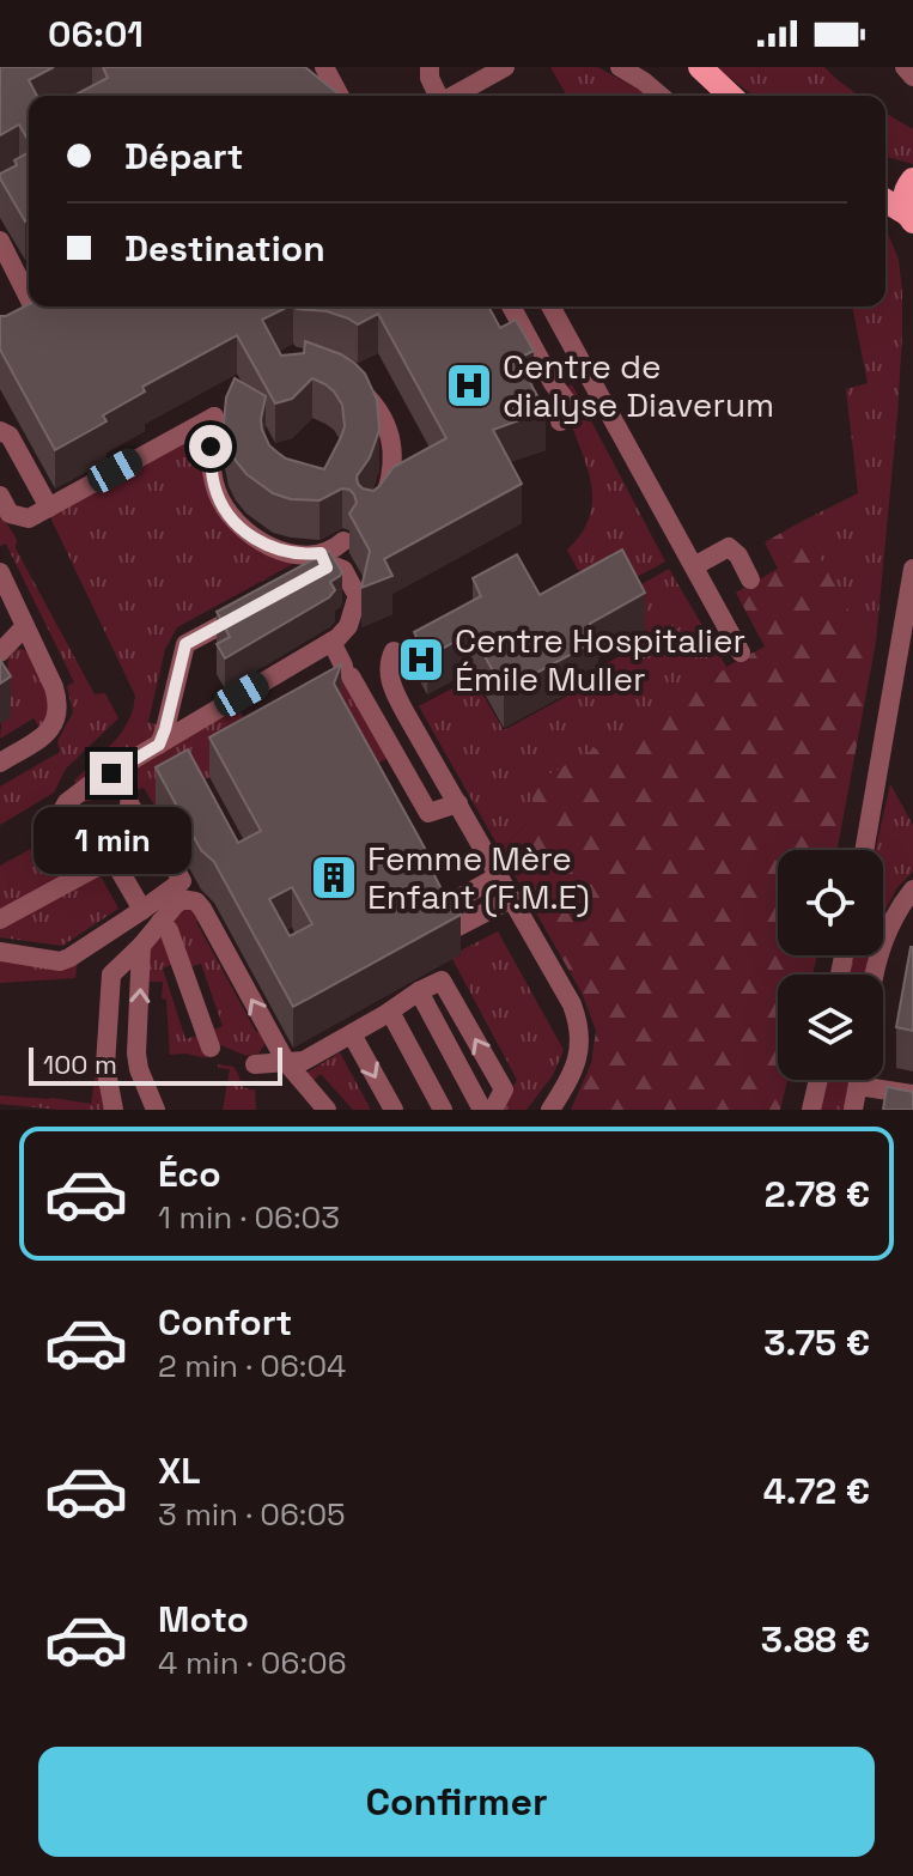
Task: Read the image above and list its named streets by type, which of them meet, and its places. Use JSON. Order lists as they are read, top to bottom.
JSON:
{
  "places": {
    "hospital": ["Centre de dialyse Diaverum", "Centre Hospitalier Émile Muller"],
    "building": ["Femme Mère Enfant (F.M.E)"]
  },
  "scale_bar": "100 m",
  "page": {
    "status": "06:01",
    "banner": ["Départ", "Destination"],
    "bubble": "1 min",
    "scale": "100 m",
    "list": [
      {
        "name": "Éco",
        "note": "1 min · 06:03",
        "value": "2.78 €"
      },
      {
        "name": "Confort",
        "note": "2 min · 06:04",
        "value": "3.75 €"
      },
      {
        "name": "XL",
        "note": "3 min · 06:05",
        "value": "4.72 €"
      },
      {
        "name": "Moto",
        "note": "4 min · 06:06",
        "value": "3.88 €"
      }
    ],
    "buttons": "Confirmer"
  }
}
